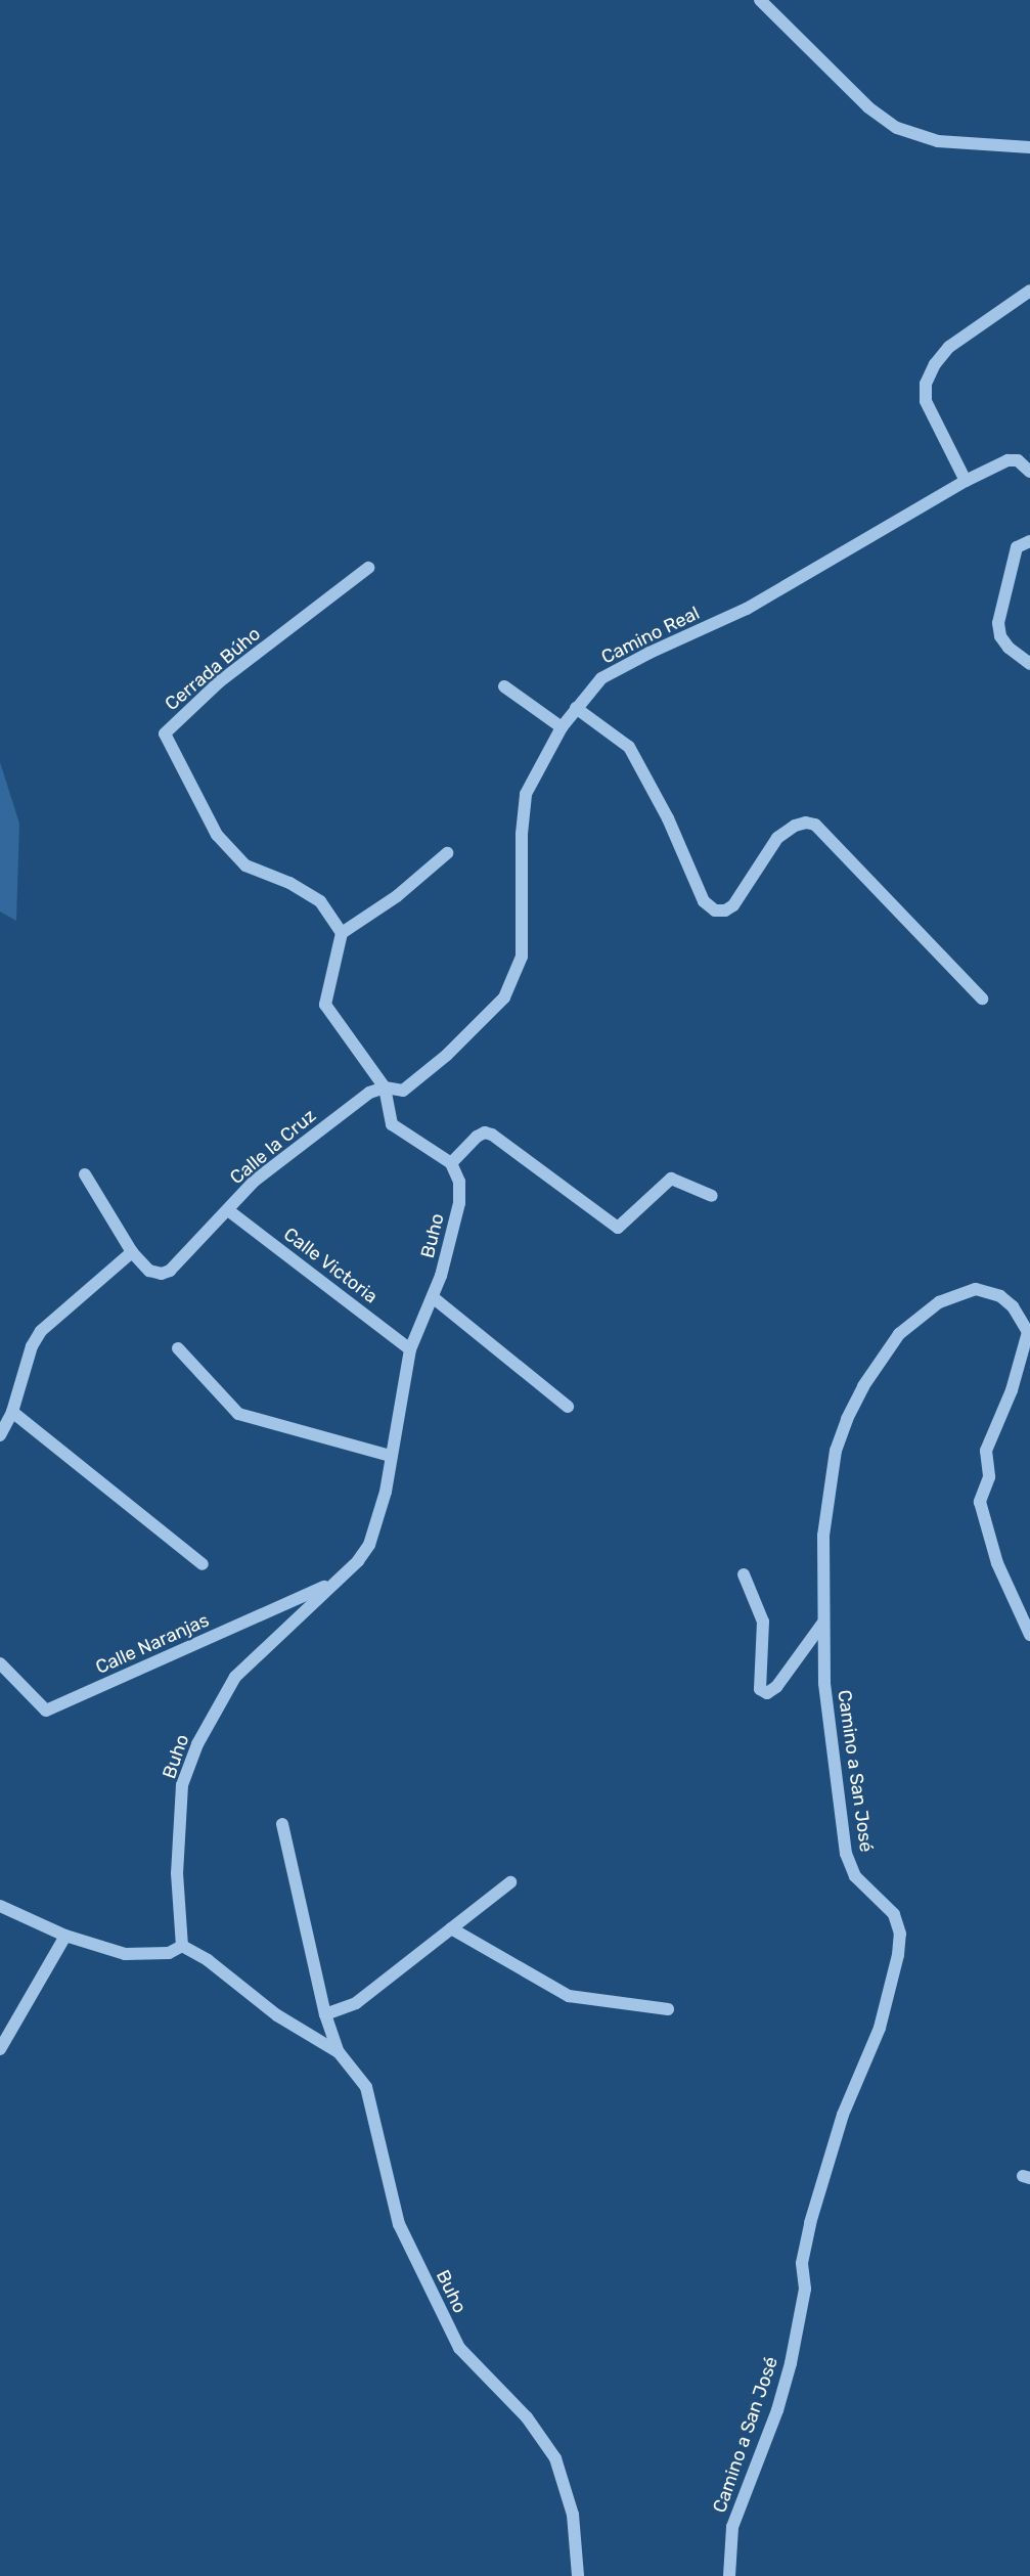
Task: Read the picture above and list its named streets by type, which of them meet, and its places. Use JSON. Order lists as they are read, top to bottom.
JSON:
{
  "streets": {
    "street": [
      "Camino Real",
      "Cerrada Búho",
      "Calle la Cruz",
      "Buho",
      "Calle Victoria",
      "Calle Naranjas",
      "Camino a San José"
    ]
  },
  "crossings": [
    ["Camino Real", "Calle la Cruz"],
    ["Calle la Cruz", "Calle Victoria"],
    ["Buho", "Calle Victoria"],
    ["Buho", "Calle Naranjas"]
  ]
}
